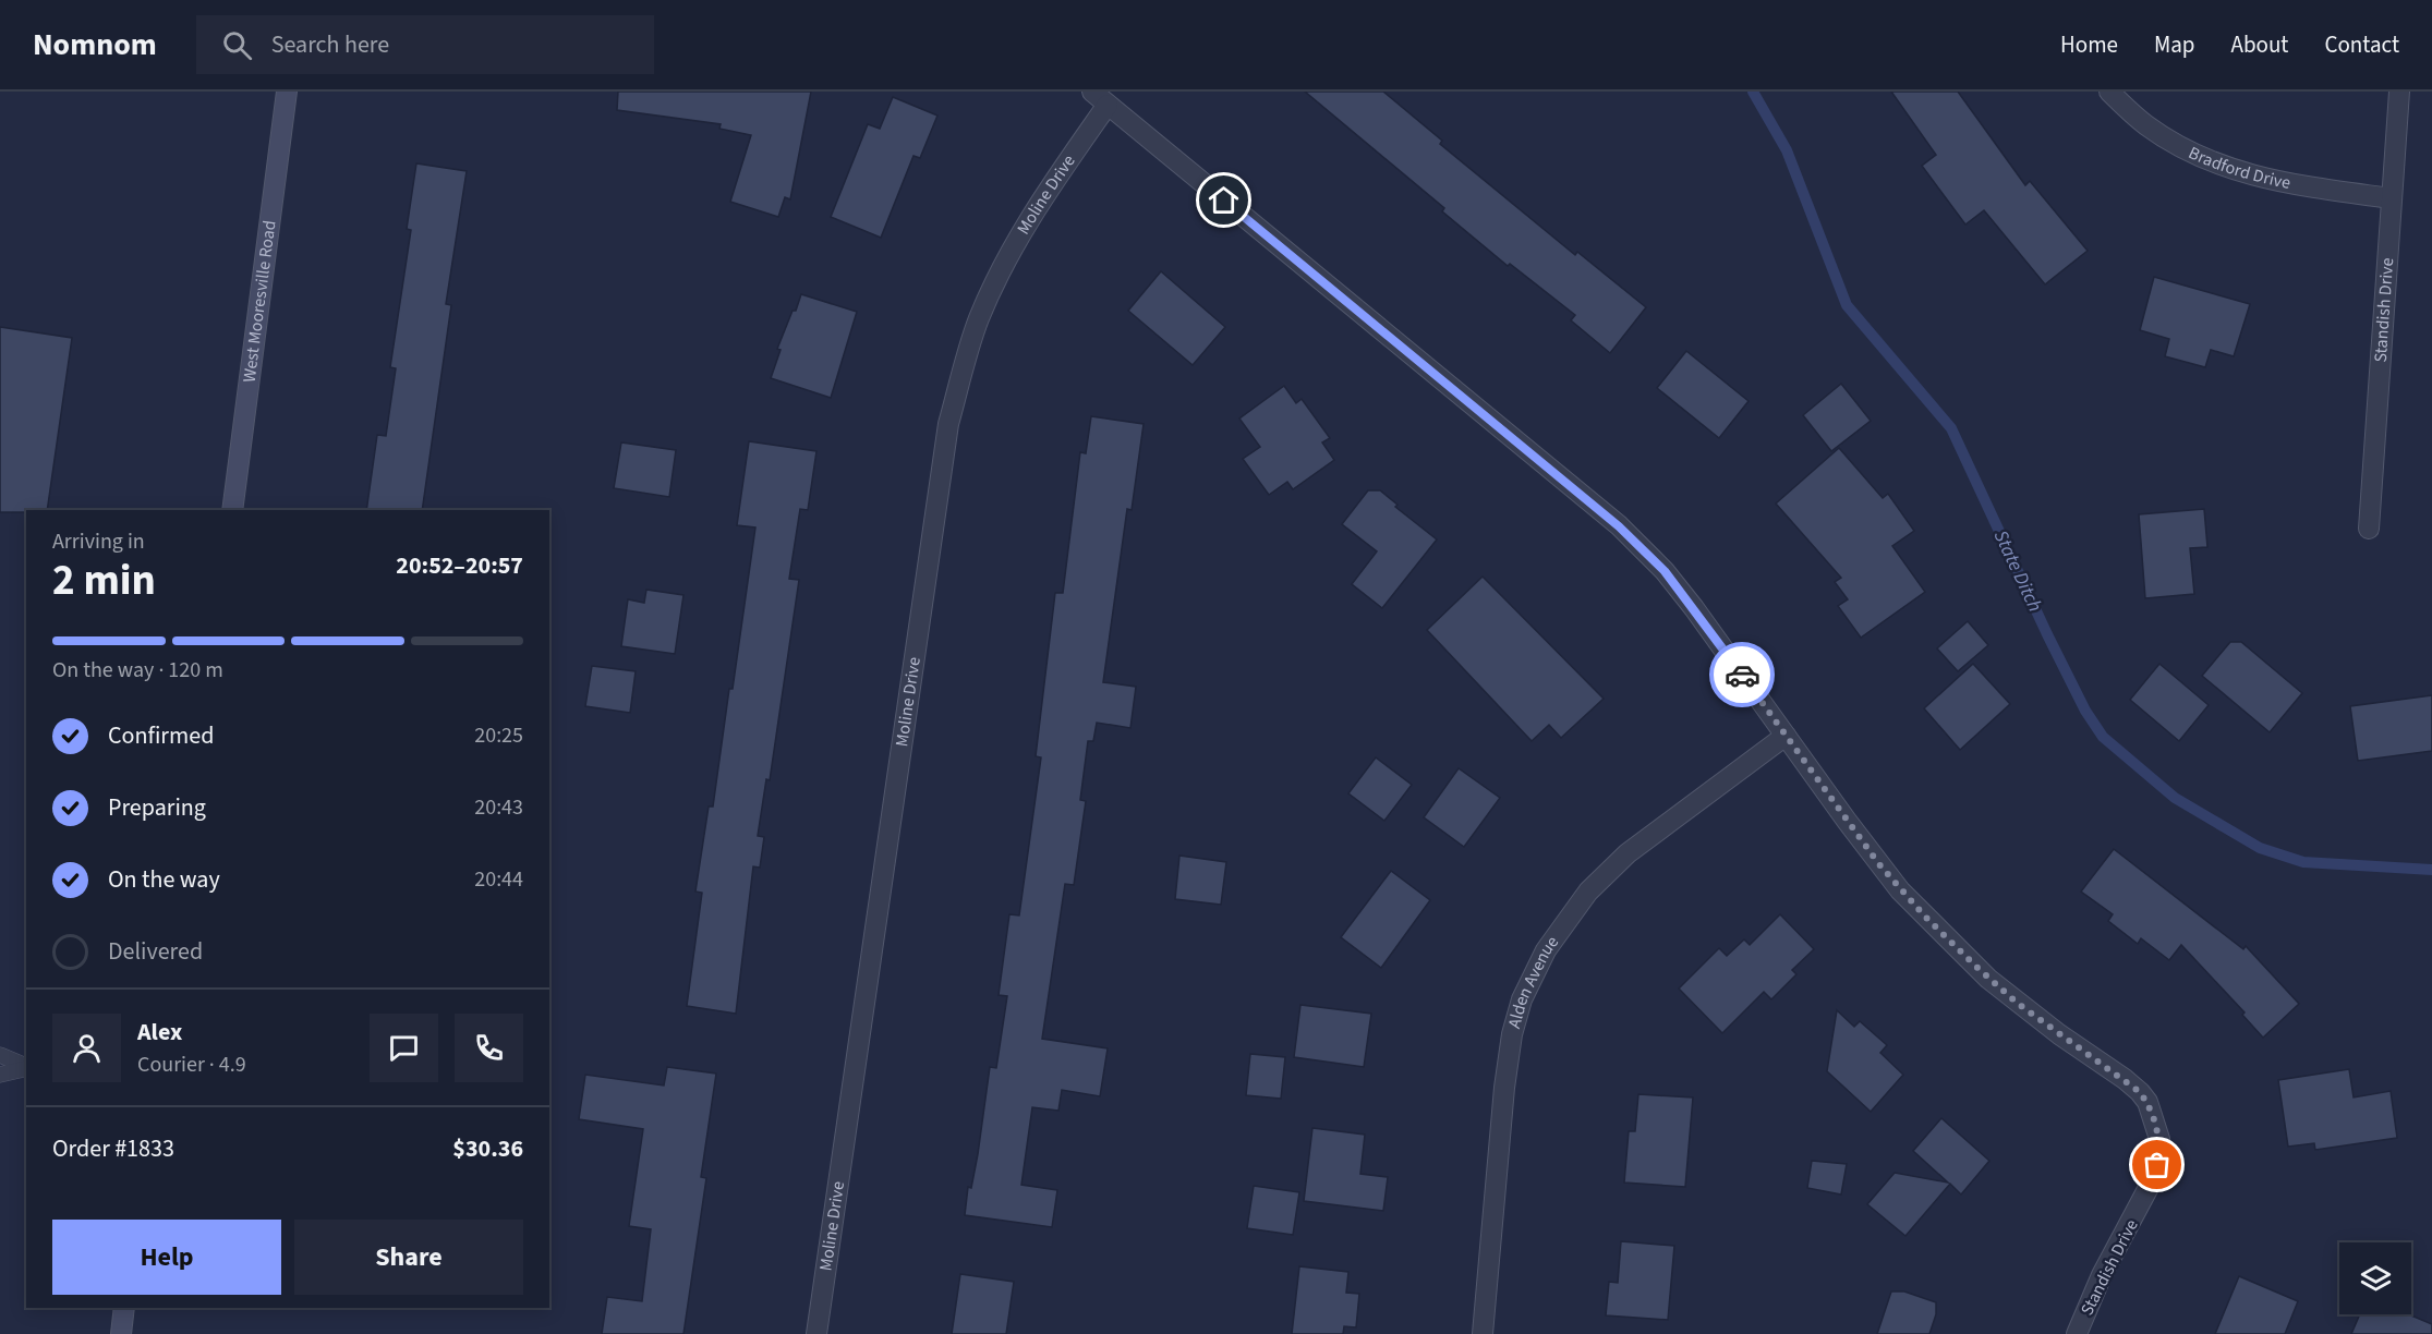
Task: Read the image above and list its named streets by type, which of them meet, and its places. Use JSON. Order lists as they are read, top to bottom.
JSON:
{
  "streets": {
    "main road": ["West Mooresville Road"],
    "street": [
      "Bradford Drive",
      "Moline Drive",
      "Standish Drive",
      "Alden Avenue"
    ]
  },
  "crossings": [
    ["Bradford Drive", "Standish Drive"],
    ["Standish Drive", "Alden Avenue"]
  ],
  "water": ["State Ditch"],
  "page": {
    "header": "Nomnom",
    "search": "Search here",
    "nav": [
      "Home",
      "Map",
      "About",
      "Contact"
    ],
    "heading": ["2 min", "Arriving in", "20:52–20:57"],
    "panel": [
      "Alex",
      "Courier · 4.9",
      "Order #1833",
      "$30.36"
    ],
    "bar": "On the way · 120 m",
    "list": [
      ["Confirmed", "20:25"],
      ["Preparing", "20:43"],
      ["On the way", "20:44"],
      "Delivered"
    ],
    "buttons": ["Help", "Share"]
  }
}
